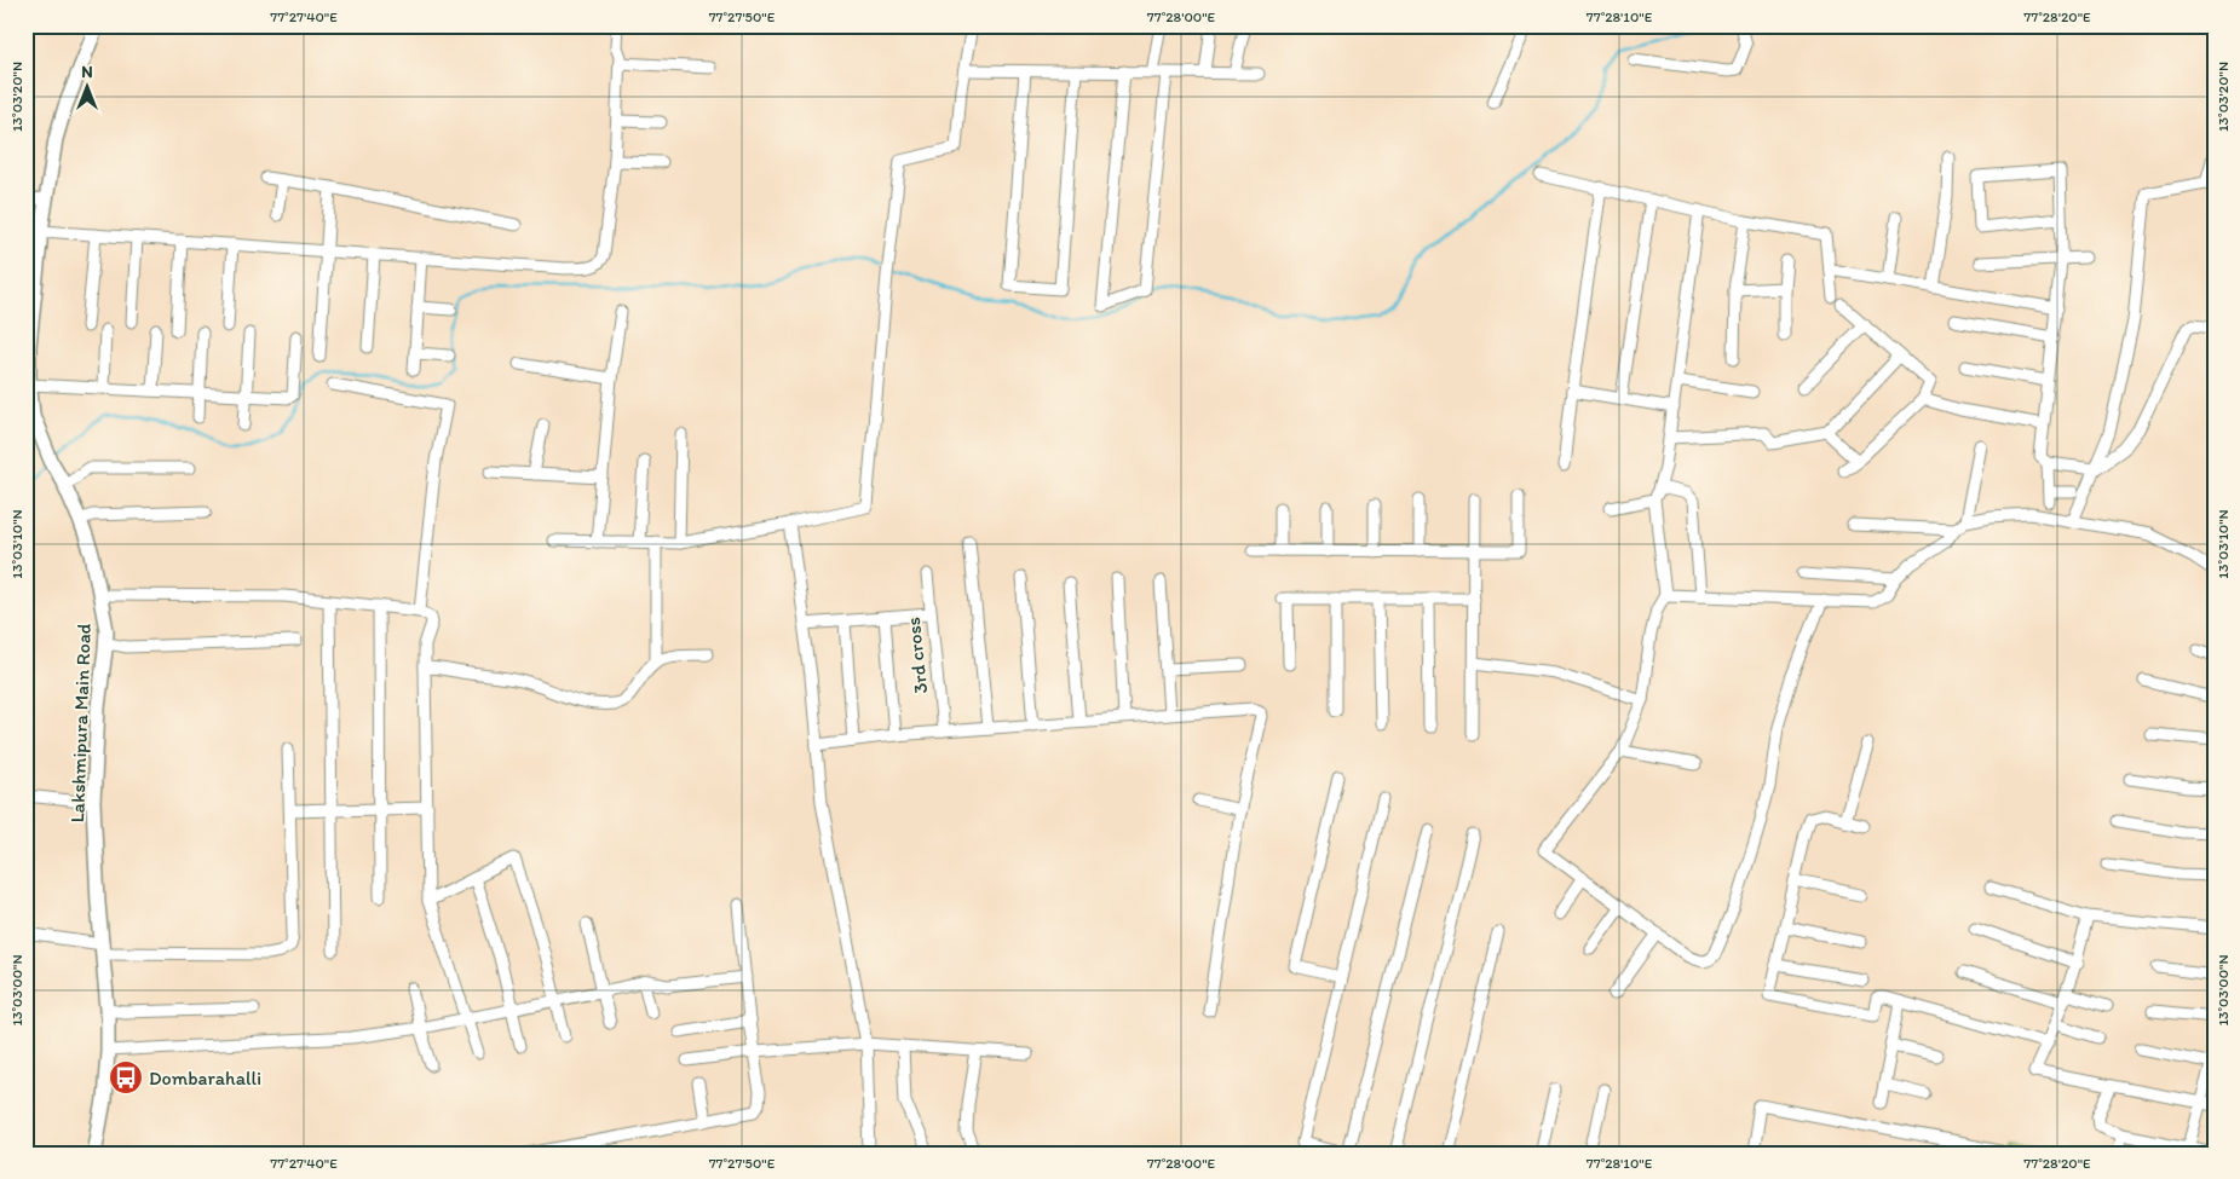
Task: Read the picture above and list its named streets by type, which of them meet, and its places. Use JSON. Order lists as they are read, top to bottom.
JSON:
{
  "streets": {
    "main road": ["Lakshmipura Main Road"],
    "street": ["3rd cross"]
  },
  "places": {
    "bus stop": ["Dombarahalli"]
  },
  "north": "top",
  "coordinates": [
    "77°27'40\"E",
    "77°27'50\"E",
    "77°28'00\"E",
    "77°28'10\"E",
    "77°28'20\"E",
    "13°03'20\"N",
    "13°03'10\"N",
    "13°03'00\"N"
  ]
}
